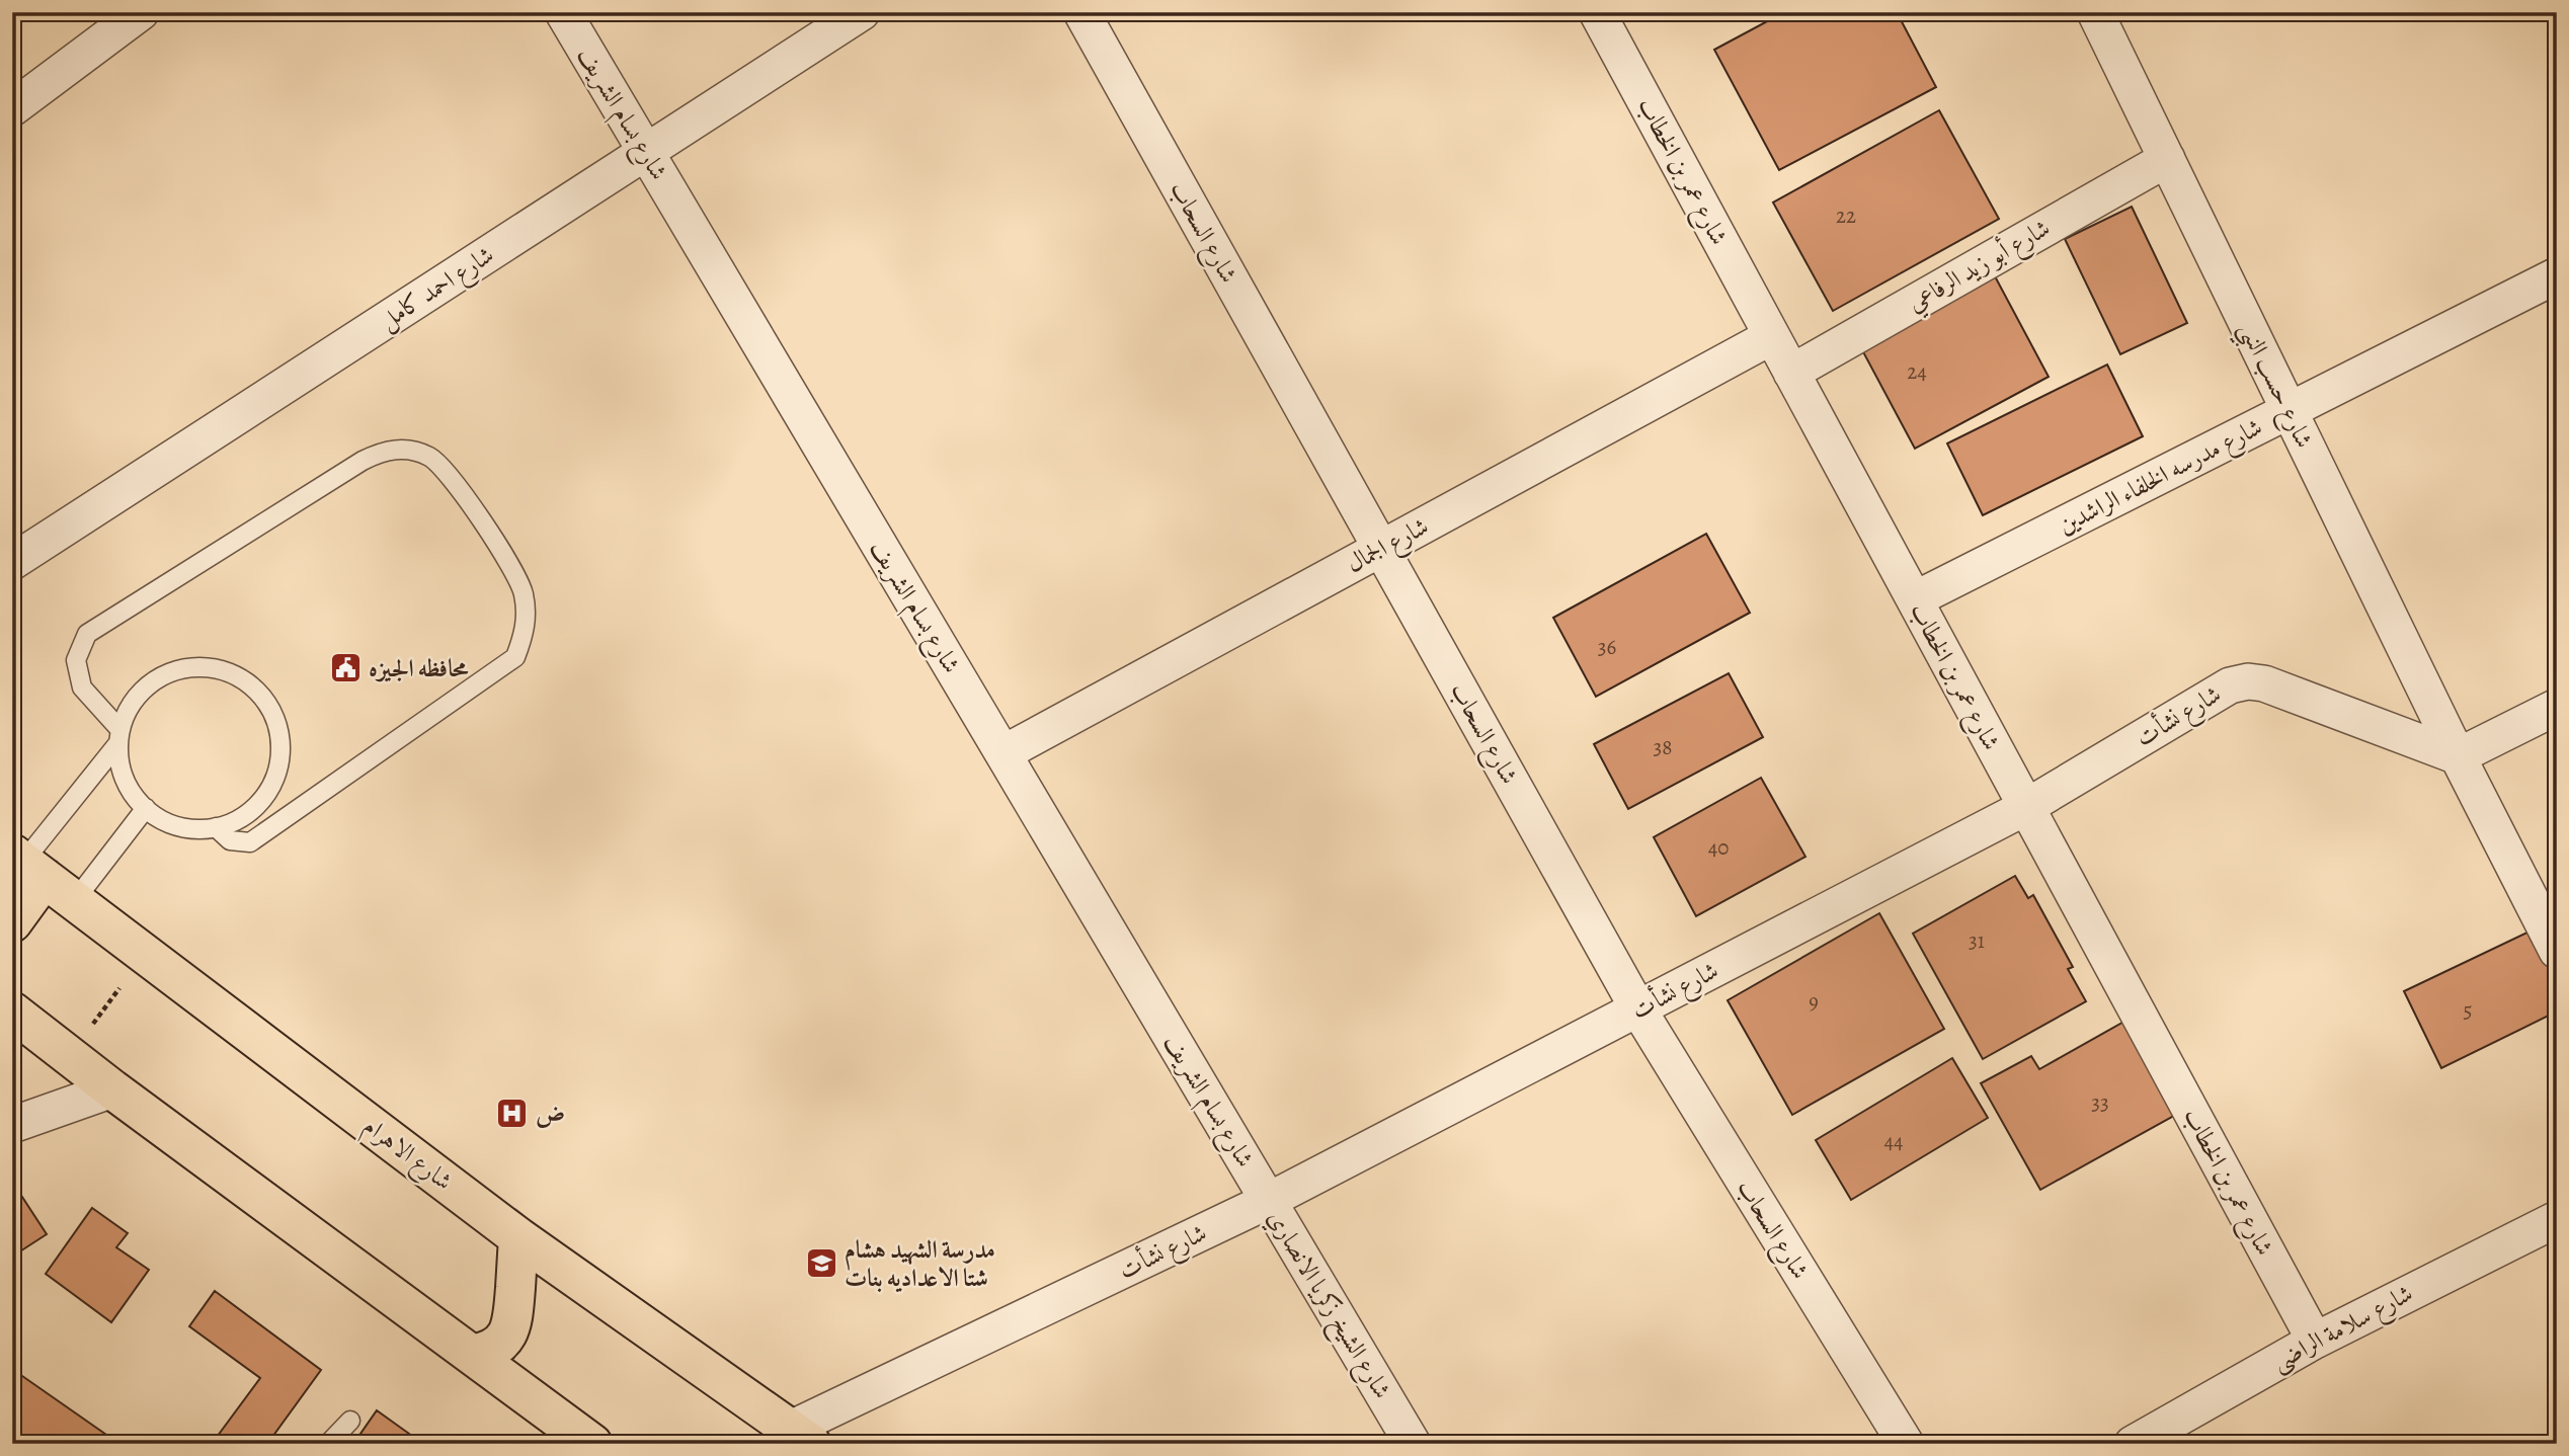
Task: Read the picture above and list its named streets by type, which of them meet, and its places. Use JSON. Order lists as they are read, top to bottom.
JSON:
{
  "streets": {
    "main road": ["شارع الاهرام"],
    "street": [
      "شارع بسام الشريف",
      "شارع عمر بن الخطاب",
      "شارع السحاب",
      "شارع أبو زيد الرفاعي",
      "شارع احمد كامل",
      "شارع حسب النبي",
      "شارع مدرسه الخلفاء الراشدين",
      "شارع الجمال",
      "شارع نشأت",
      "شارع الشيخ زكريا الانصاري",
      "شارع سلامة الراضى"
    ]
  },
  "crossings": [
    ["شارع بسام الشريف", "شارع احمد كامل"],
    ["شارع بسام الشريف", "شارع الجمال"],
    ["شارع بسام الشريف", "شارع نشأت"],
    ["شارع بسام الشريف", "شارع الشيخ زكريا الانصاري"],
    ["شارع عمر بن الخطاب", "شارع أبو زيد الرفاعي"],
    ["شارع عمر بن الخطاب", "شارع مدرسه الخلفاء الراشدين"],
    ["شارع عمر بن الخطاب", "شارع الجمال"],
    ["شارع عمر بن الخطاب", "شارع نشأت"],
    ["شارع عمر بن الخطاب", "شارع سلامة الراضى"],
    ["شارع السحاب", "شارع الجمال"],
    ["شارع السحاب", "شارع نشأت"],
    ["شارع أبو زيد الرفاعي", "شارع حسب النبي"],
    ["شارع حسب النبي", "شارع مدرسه الخلفاء الراشدين"],
    ["شارع حسب النبي", "شارع نشأت"],
    ["شارع نشأت", "شارع الاهرام"],
    ["شارع نشأت", "شارع الشيخ زكريا الانصاري"]
  ],
  "places": {
    "public building": ["محافظه الجيزه"],
    "hospital": ["ض"],
    "school or university": ["مدرسة الشهيد هشام شتا الاعداديه بنات"]
  },
  "house_numbers": [
    "22",
    "24",
    "36",
    "38",
    "40",
    "31",
    "9",
    "5",
    "33",
    "44"
  ]
}
